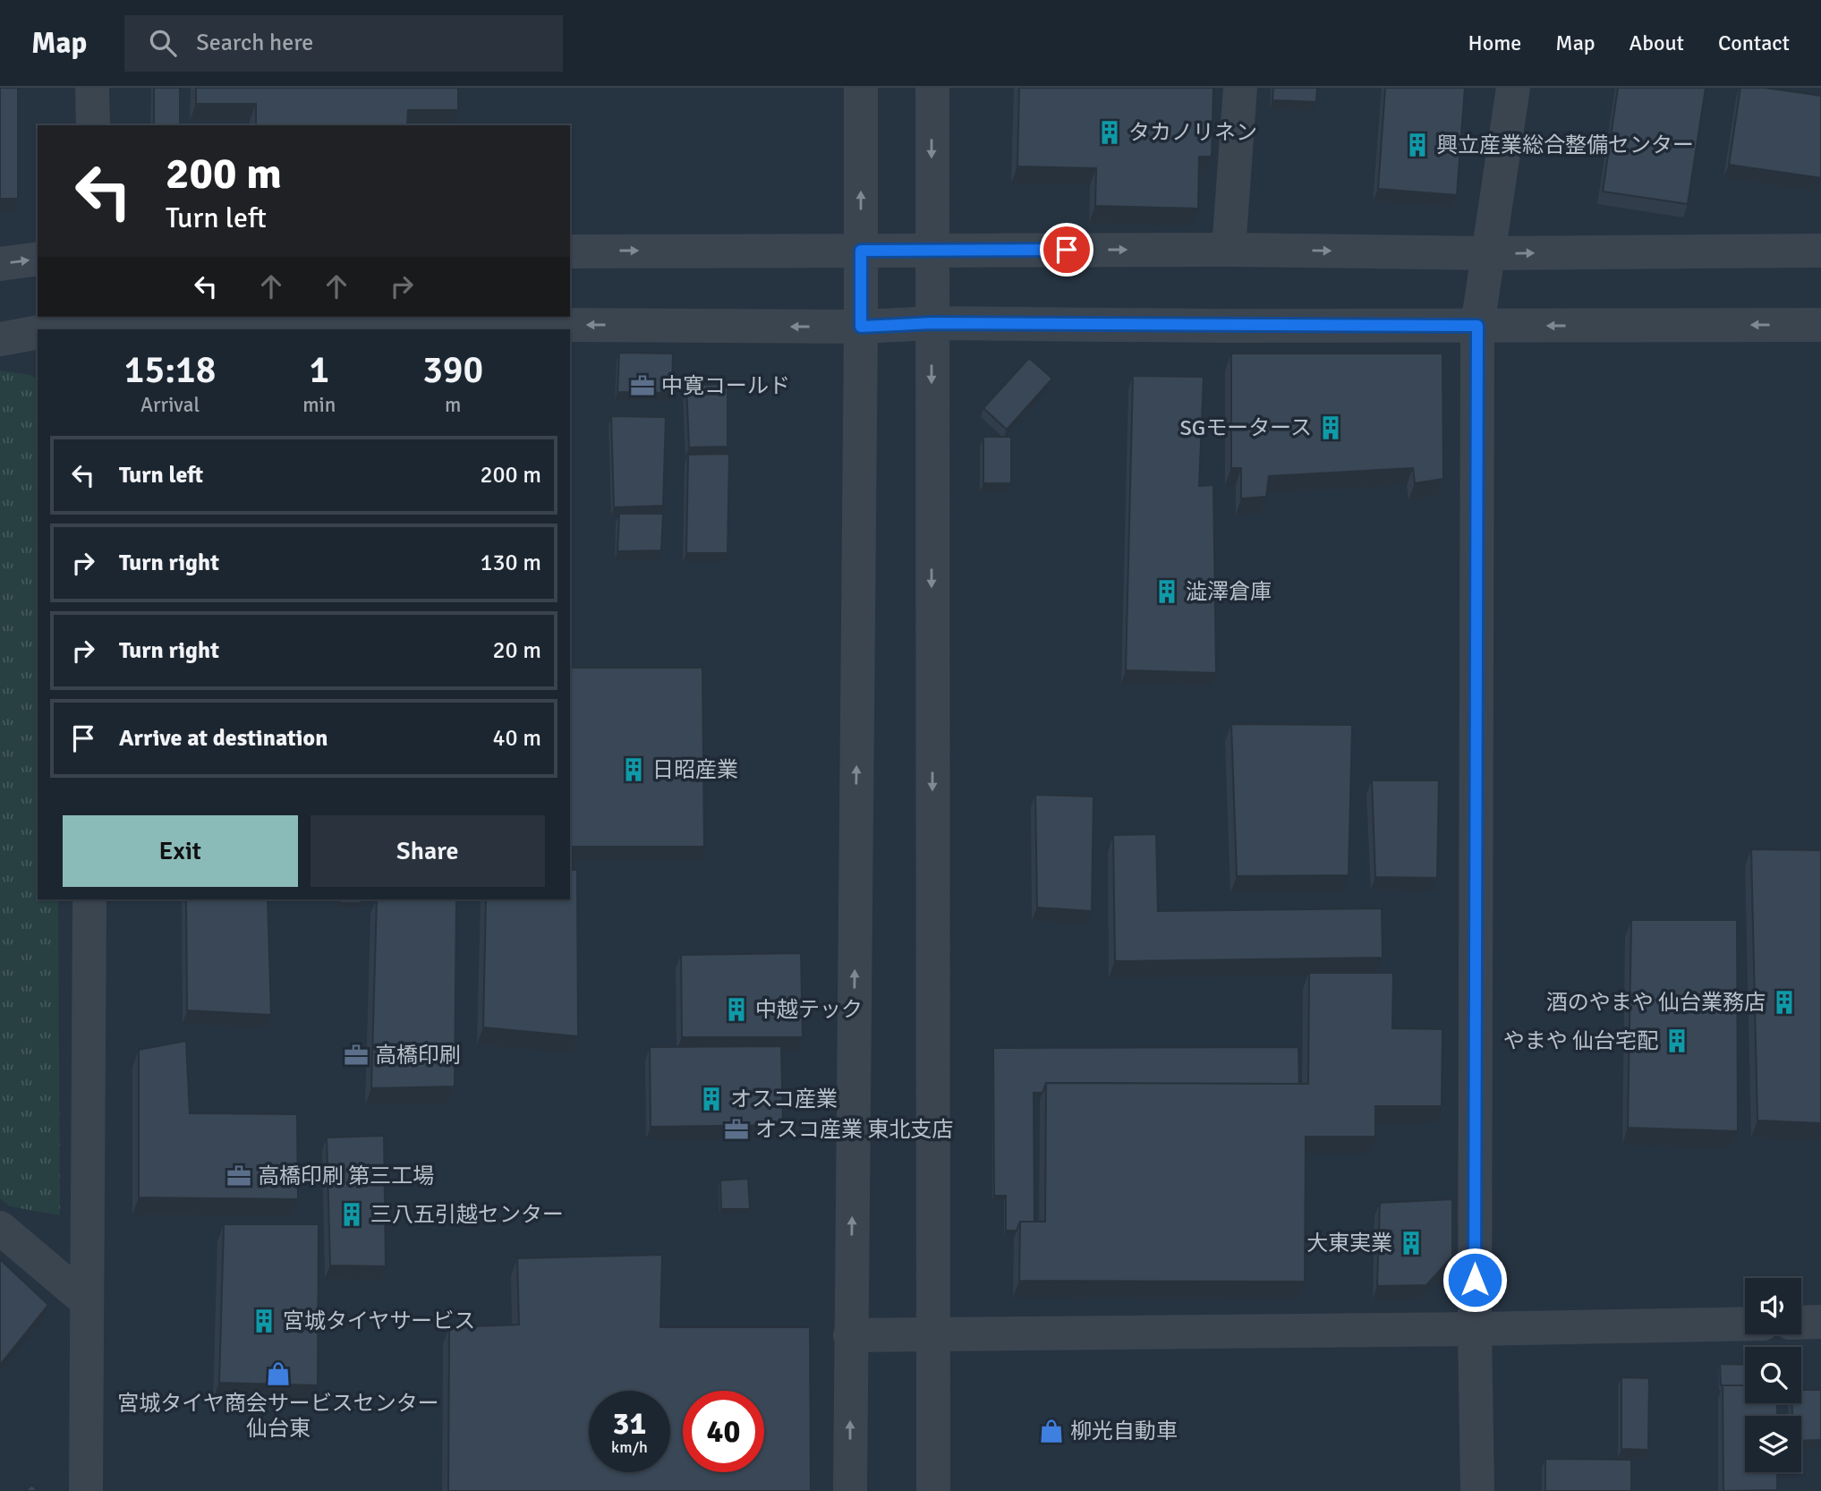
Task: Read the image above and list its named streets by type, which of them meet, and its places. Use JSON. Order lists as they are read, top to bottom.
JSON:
{
  "places": {
    "building": [
      "タカノリネン",
      "興立産業総合整備センター",
      "SGモータース",
      "澁澤倉庫",
      "日昭産業",
      "酒のやまや 仙台業務店",
      "中越テック",
      "やまや 仙台宅配",
      "オスコ産業",
      "三八五引越センター",
      "大東実業",
      "宮城タイヤサービス"
    ],
    "office": [
      "中寛コールド",
      "高橋印刷",
      "オスコ産業 東北支店",
      "高橋印刷 第三工場"
    ],
    "shop": ["宮城タイヤ商会サービスセンター 仙台東", "柳光自動車"]
  },
  "page": {
    "header": "Map",
    "search": "Search here",
    "nav": [
      "Home",
      "Map",
      "About",
      "Contact"
    ],
    "turn": ["200 m", "Turn left"],
    "eta": [
      "15:18",
      "Arrival",
      "1",
      "min",
      "390",
      "m"
    ],
    "list": [
      {
        "name": "Turn left",
        "value": "200 m"
      },
      {
        "name": "Turn right",
        "value": "130 m"
      },
      {
        "name": "Turn right",
        "value": "20 m"
      },
      {
        "name": "Arrive at destination",
        "value": "40 m"
      }
    ],
    "buttons": ["Exit", "Share"],
    "speed": "31 km/h",
    "limit": "40"
  }
}
